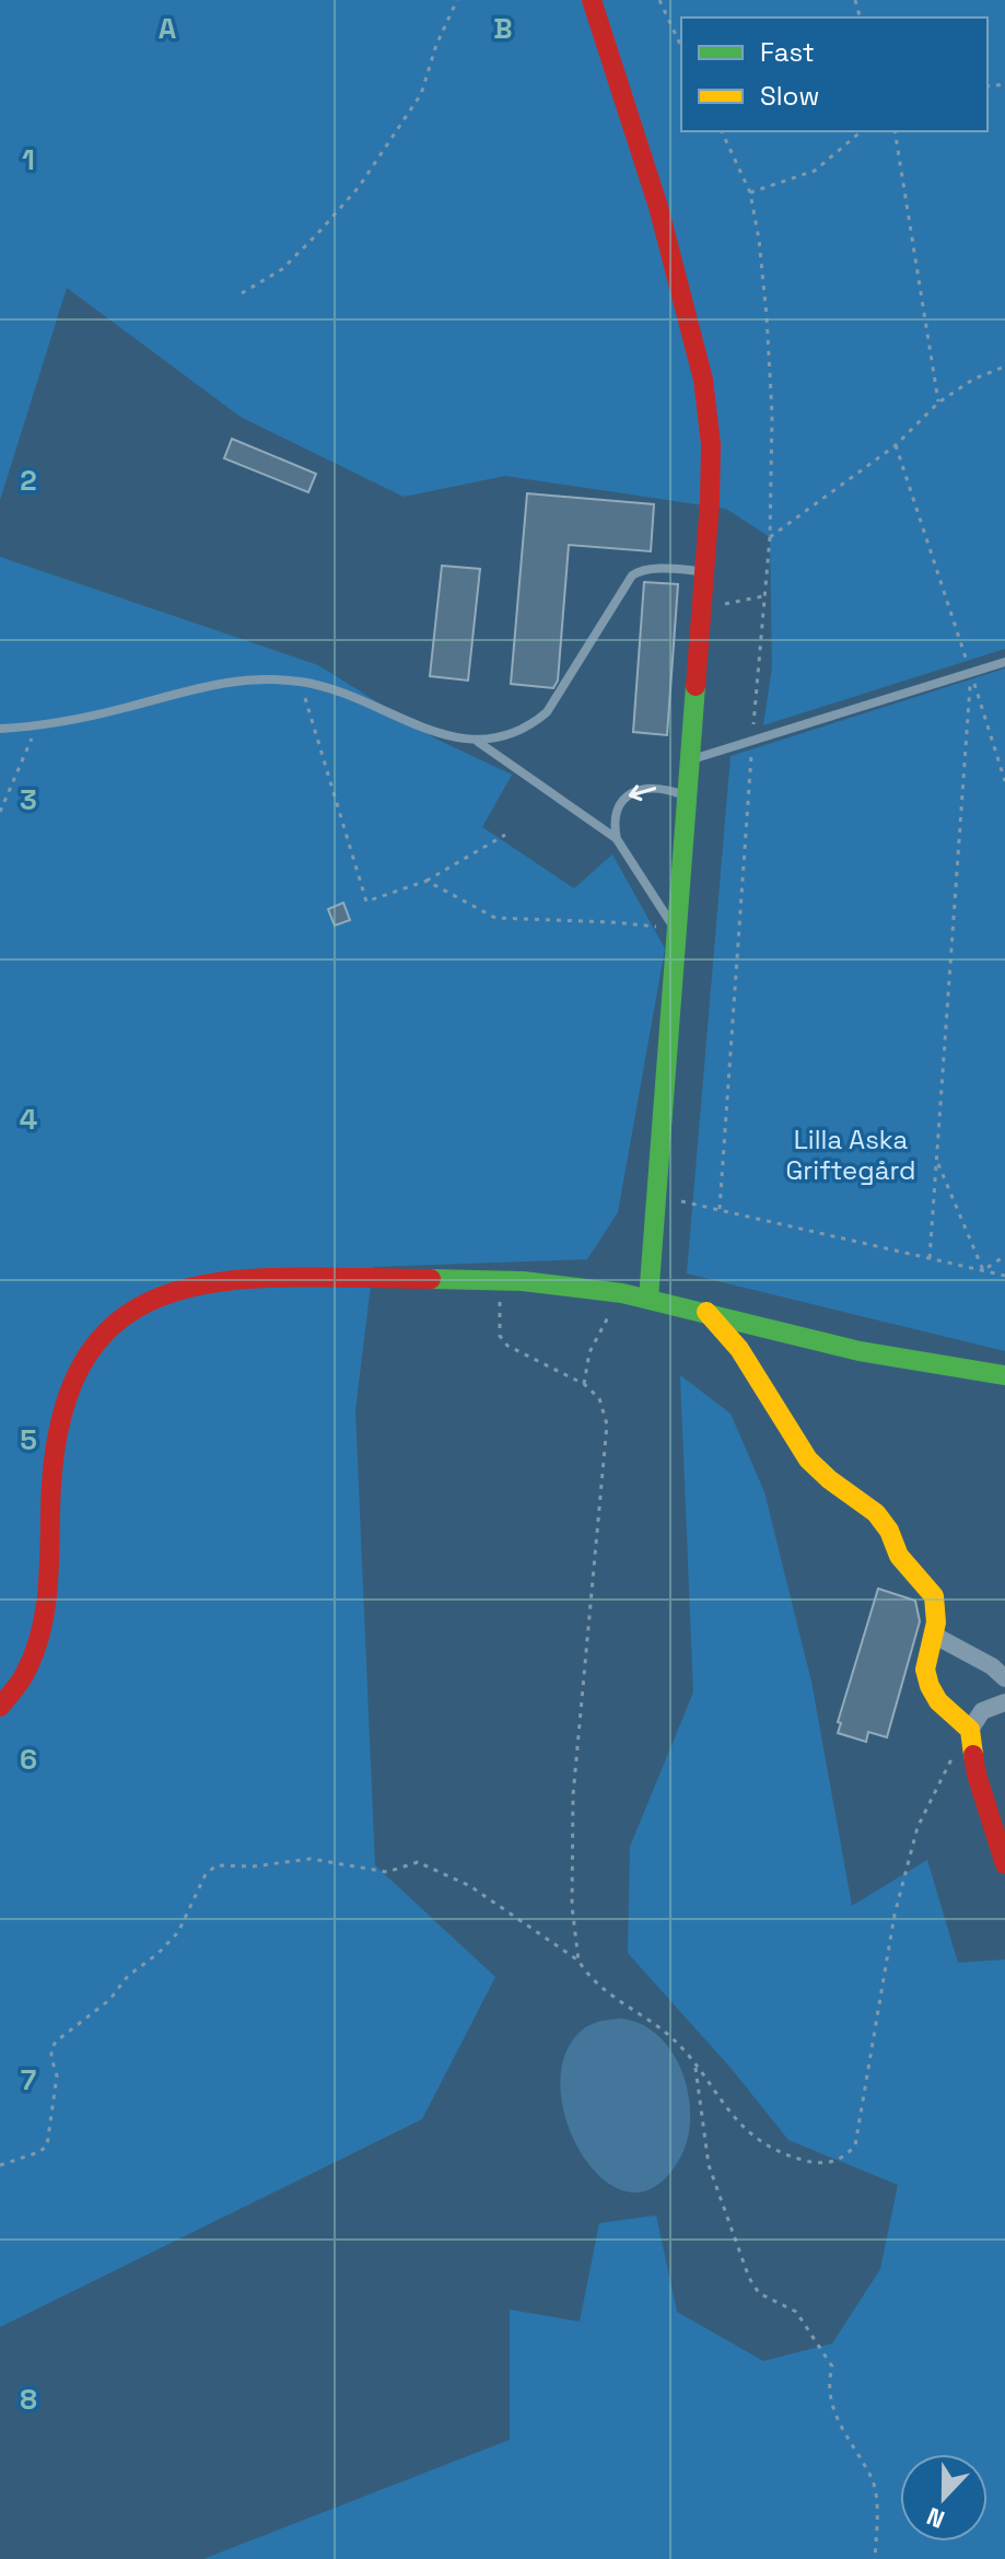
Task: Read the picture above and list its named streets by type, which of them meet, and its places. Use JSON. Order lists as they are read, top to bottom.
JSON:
{
  "parks": ["Lilla Aska Griftegård"],
  "legend": ["Fast", "Slow"],
  "north": "bottom",
  "grid": {
    "columns": ["A", "B"],
    "rows": [
      "1",
      "2",
      "3",
      "4",
      "5",
      "6",
      "7",
      "8"
    ]
  }
}
